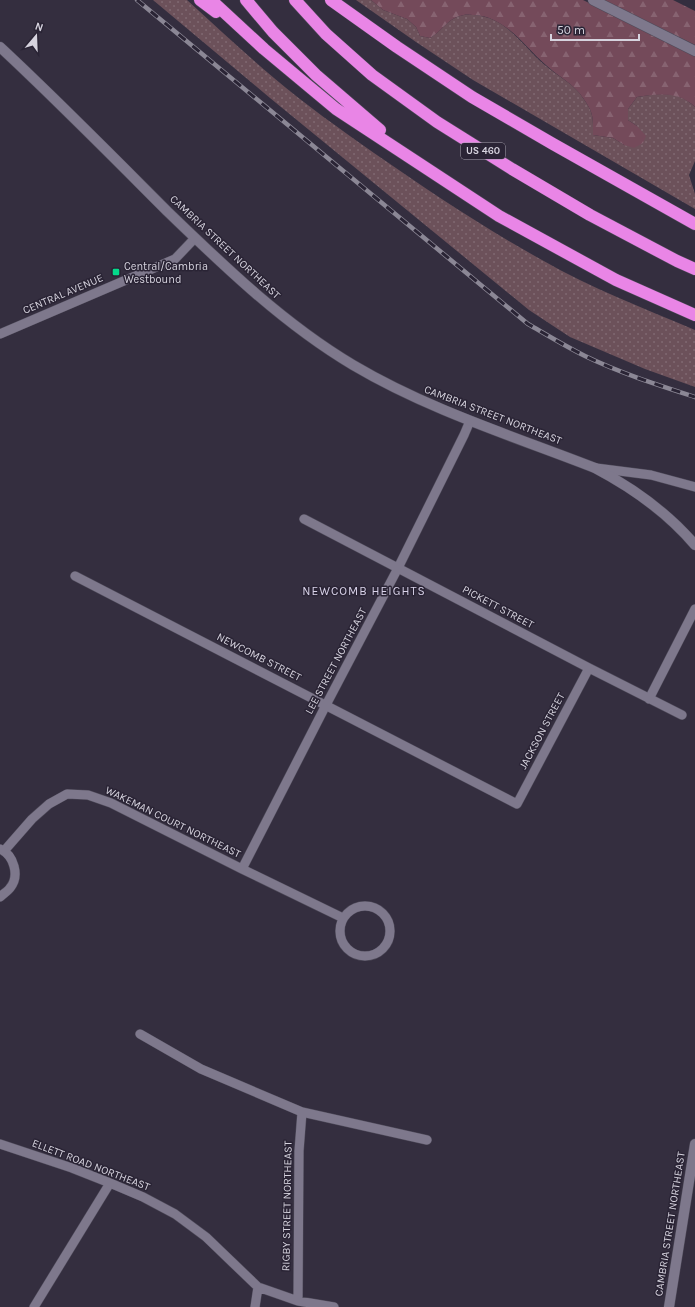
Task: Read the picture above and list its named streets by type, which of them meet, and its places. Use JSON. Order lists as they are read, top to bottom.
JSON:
{
  "streets": {
    "highway": ["US 460"],
    "main road": ["CAMBRIA STREET NORTHEAST"],
    "street": [
      "CENTRAL AVENUE",
      "PICKETT STREET",
      "NEWCOMB STREET",
      "LEE STREET NORTHEAST",
      "JACKSON STREET",
      "WAKEMAN COURT NORTHEAST",
      "ELLETT ROAD NORTHEAST",
      "RIGBY STREET NORTHEAST"
    ]
  },
  "crossings": [
    ["CAMBRIA STREET NORTHEAST", "CENTRAL AVENUE"],
    ["CAMBRIA STREET NORTHEAST", "LEE STREET NORTHEAST"],
    ["PICKETT STREET", "LEE STREET NORTHEAST"],
    ["PICKETT STREET", "JACKSON STREET"],
    ["NEWCOMB STREET", "LEE STREET NORTHEAST"],
    ["NEWCOMB STREET", "JACKSON STREET"],
    ["LEE STREET NORTHEAST", "WAKEMAN COURT NORTHEAST"],
    ["ELLETT ROAD NORTHEAST", "RIGBY STREET NORTHEAST"]
  ],
  "districts": ["NEWCOMB HEIGHTS"],
  "places": {
    "transit": ["Central/Cambria Westbound"]
  },
  "scale_bar": "50 m",
  "north": "top"
}
